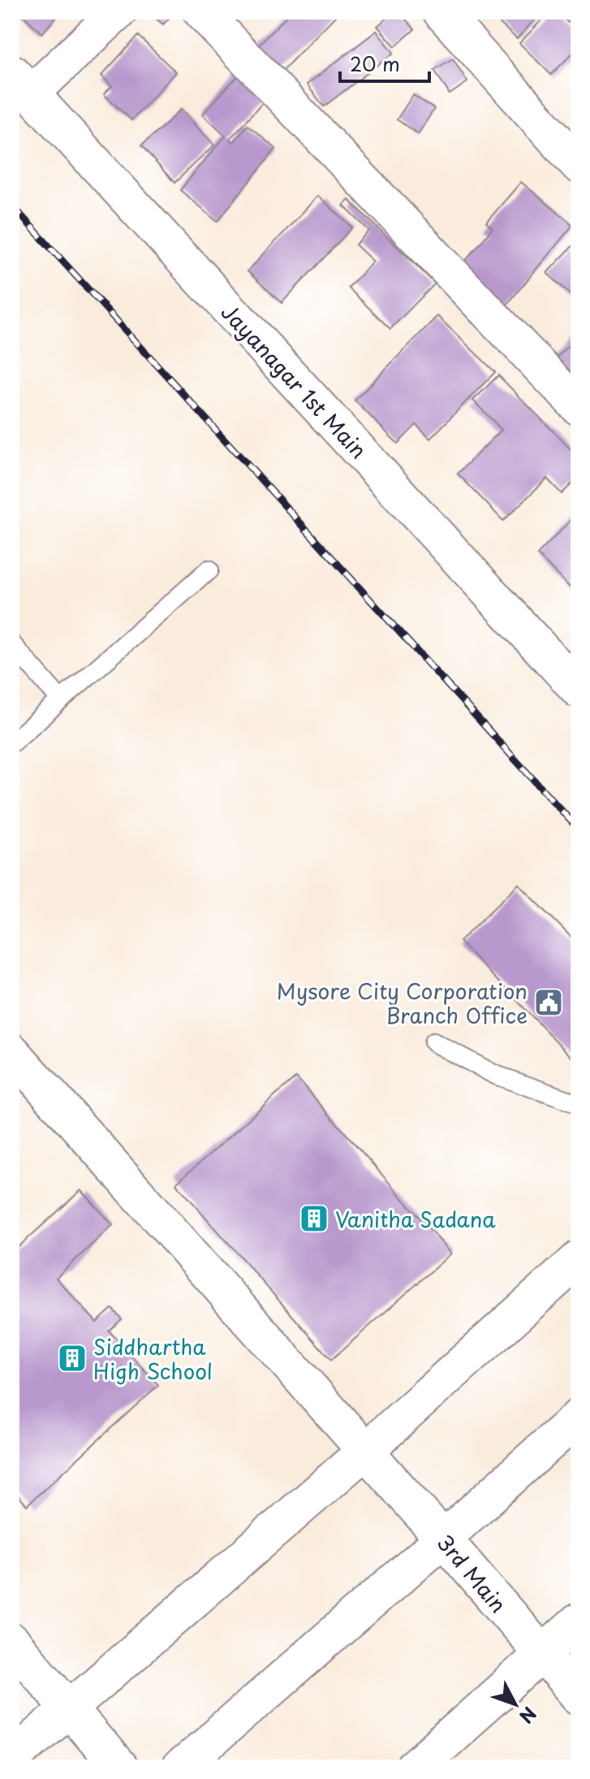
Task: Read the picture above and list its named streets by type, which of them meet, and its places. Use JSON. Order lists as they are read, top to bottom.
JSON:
{
  "streets": {
    "street": ["Jayanagar 1st Main", "3rd Main"]
  },
  "places": {
    "public building": ["Mysore City Corporation Branch Office"],
    "building": ["Vanitha Sadana", "Siddhartha High School"]
  },
  "scale_bar": "20 m",
  "north": "bottom right"
}
